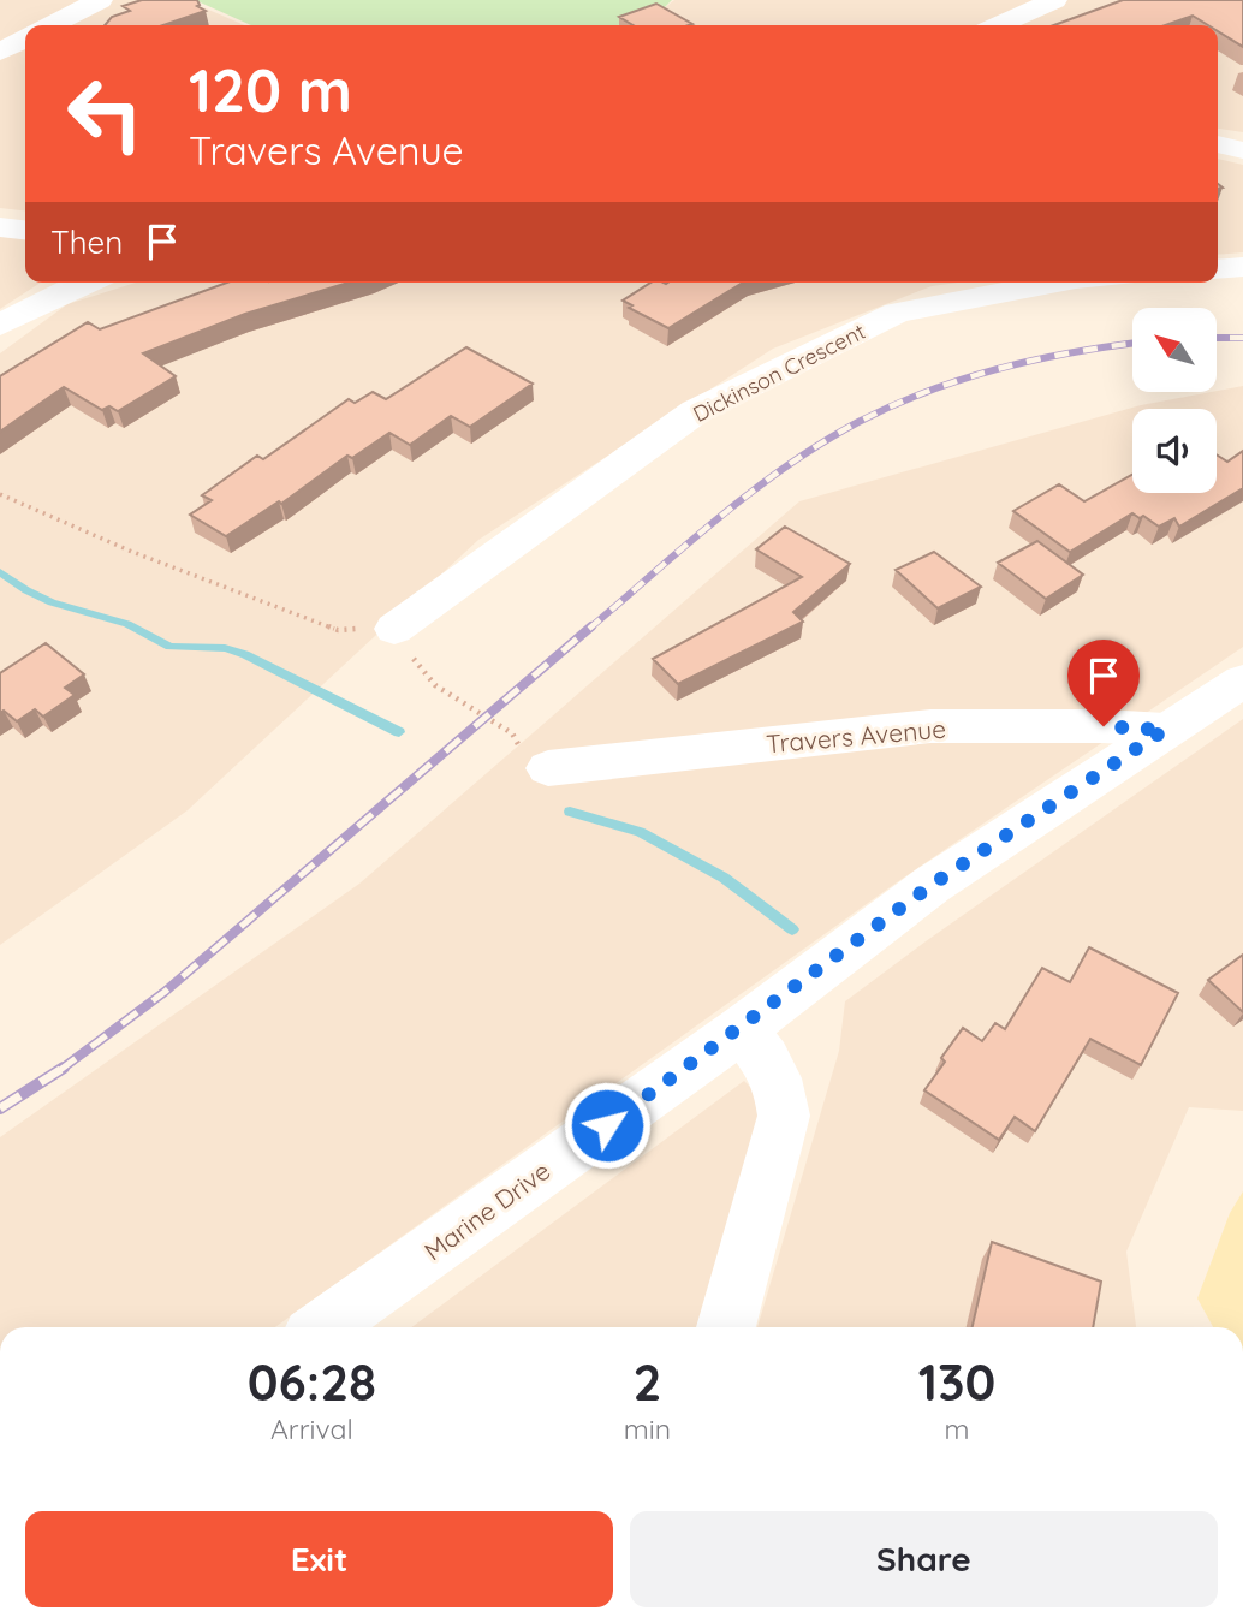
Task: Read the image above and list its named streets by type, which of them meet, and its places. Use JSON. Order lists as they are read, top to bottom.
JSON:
{
  "streets": {
    "street": ["Dickinson Crescent", "Travers Avenue", "Marine Drive"]
  },
  "crossings": [
    ["Travers Avenue", "Marine Drive"]
  ],
  "north": "top left",
  "page": {
    "turn": ["120 m", "Travers Avenue"],
    "then": "Then",
    "eta": [
      "06:28",
      "Arrival",
      "2",
      "min",
      "130",
      "m"
    ],
    "buttons": ["Exit", "Share"]
  }
}
